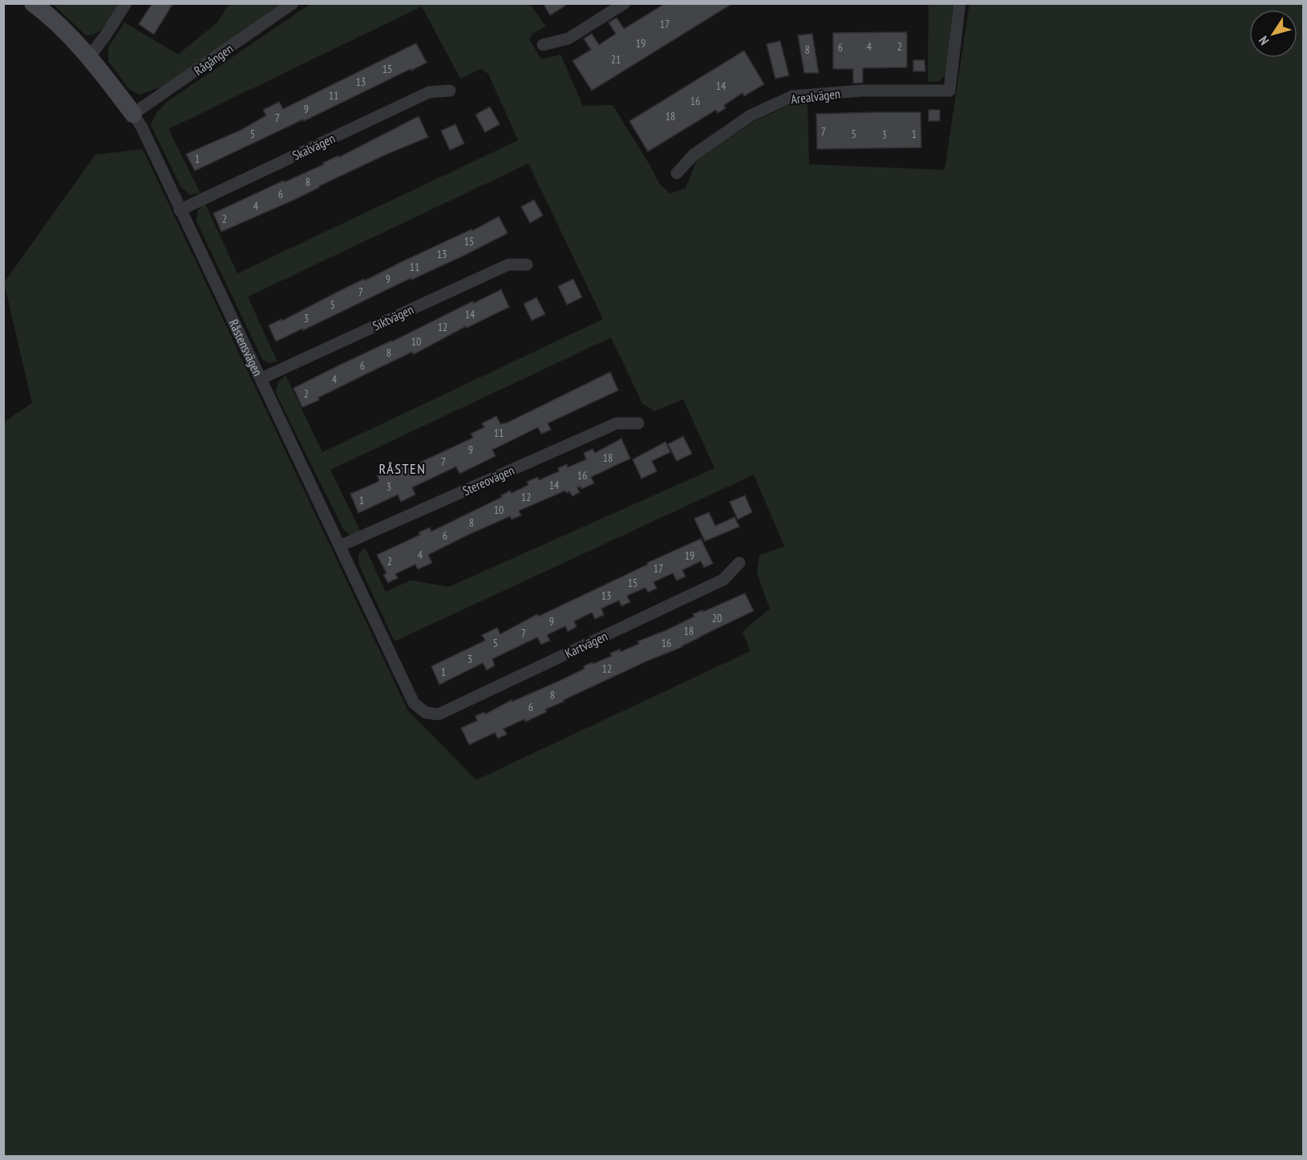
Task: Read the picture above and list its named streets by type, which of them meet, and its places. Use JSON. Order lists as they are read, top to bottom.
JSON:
{
  "streets": {
    "street": [
      "Rågången",
      "Arealvägen",
      "Skalvägen",
      "Siktvägen",
      "Råstensvägen",
      "Stereovägen",
      "Kartvägen"
    ]
  },
  "crossings": [
    ["Rågången", "Råstensvägen"],
    ["Skalvägen", "Råstensvägen"],
    ["Siktvägen", "Råstensvägen"],
    ["Råstensvägen", "Stereovägen"],
    ["Råstensvägen", "Kartvägen"]
  ],
  "districts": ["RÅSTEN"],
  "house_numbers": [
    "17",
    "19",
    "4",
    "2",
    "6",
    "8",
    "21",
    "15",
    "13",
    "14",
    "11",
    "16",
    "9",
    "18",
    "7",
    "7",
    "5",
    "5",
    "1",
    "3",
    "1",
    "8",
    "6",
    "4",
    "2",
    "15",
    "13",
    "11",
    "9",
    "7",
    "5",
    "14",
    "3",
    "12",
    "10",
    "8",
    "6",
    "4",
    "2",
    "11",
    "9",
    "18",
    "7",
    "16",
    "14",
    "3",
    "12",
    "1",
    "10",
    "8",
    "6",
    "4",
    "19",
    "2",
    "17",
    "15",
    "13",
    "20",
    "9",
    "18",
    "7",
    "5",
    "16",
    "3",
    "12",
    "1",
    "8",
    "6"
  ],
  "north": "bottom left"
}
